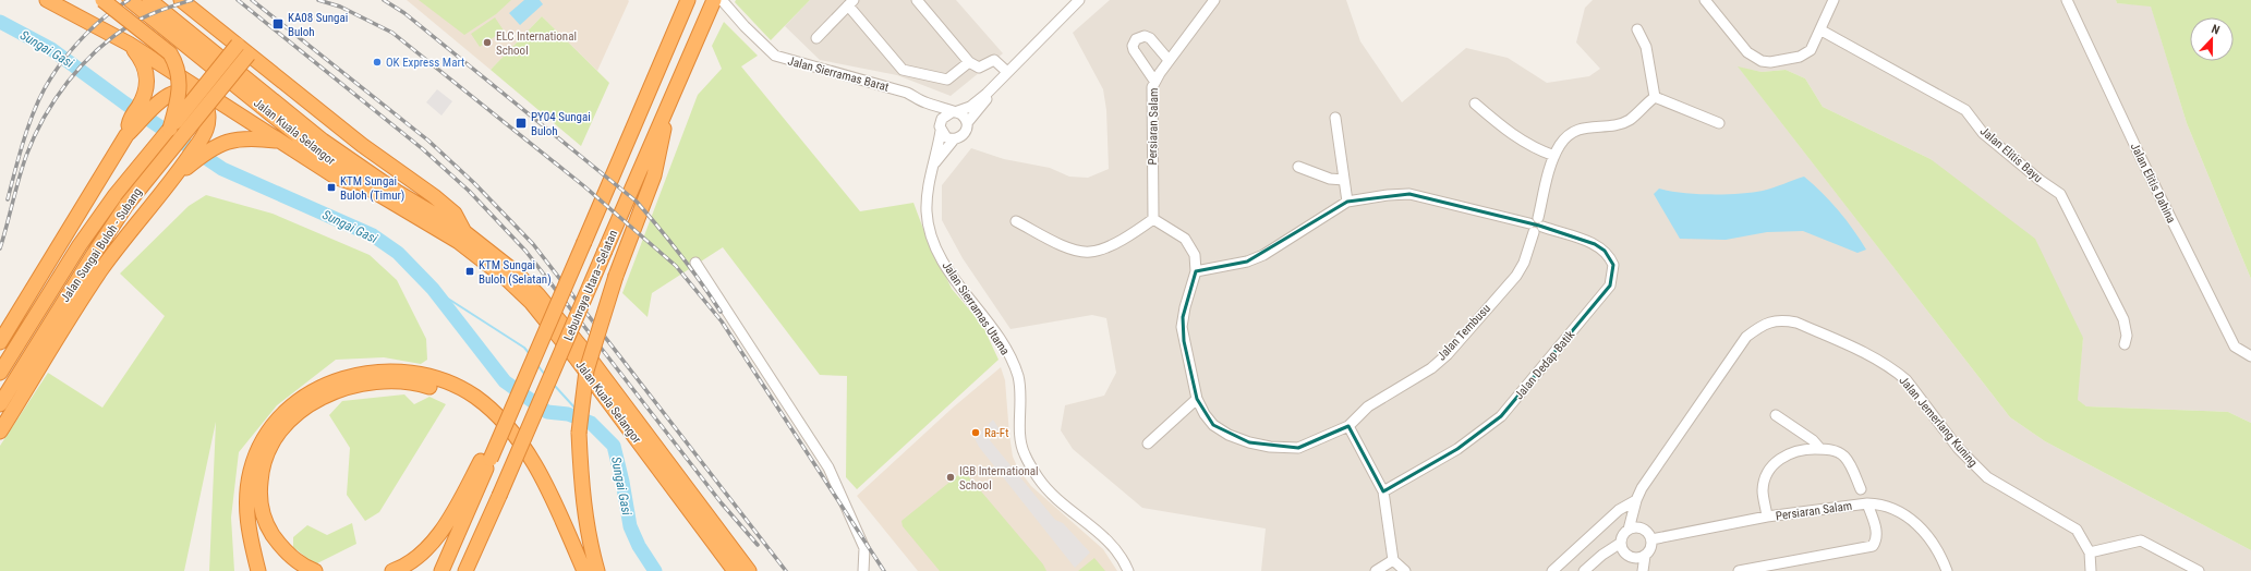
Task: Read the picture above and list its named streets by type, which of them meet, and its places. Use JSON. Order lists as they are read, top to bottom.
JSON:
{
  "streets": {
    "highway": ["Jalan Kuala Selangor", "Jalan Sungai Buloh - Subang", "Lebuhraya Utara–Selatan"],
    "street": [
      "Jalan Sierramas Barat",
      "Persiaran Salam",
      "Jalan Elitis Bayu",
      "Jalan Elitis Dahina",
      "Jalan Sierramas Utama",
      "Jalan Tembusu",
      "Jalan Dedap Batik",
      "Jalan Jemerlang Kuning"
    ]
  },
  "crossings": [
    ["Jalan Sierramas Barat", "Jalan Sierramas Utama"],
    ["Persiaran Salam", "Jalan Jemerlang Kuning"],
    ["Jalan Tembusu", "Jalan Dedap Batik"]
  ],
  "water": ["Sungai Gasi"],
  "places": {
    "transit": [
      "KA08 Sungai Buloh",
      "PY04 Sungai Buloh",
      "KTM Sungai Buloh (Timur)",
      "KTM Sungai Buloh (Selatan)"
    ],
    "other": [
      "ELC International School",
      "OK Express Mart",
      "Ra-Ft",
      "IGB International School"
    ]
  },
  "north": "top"
}
